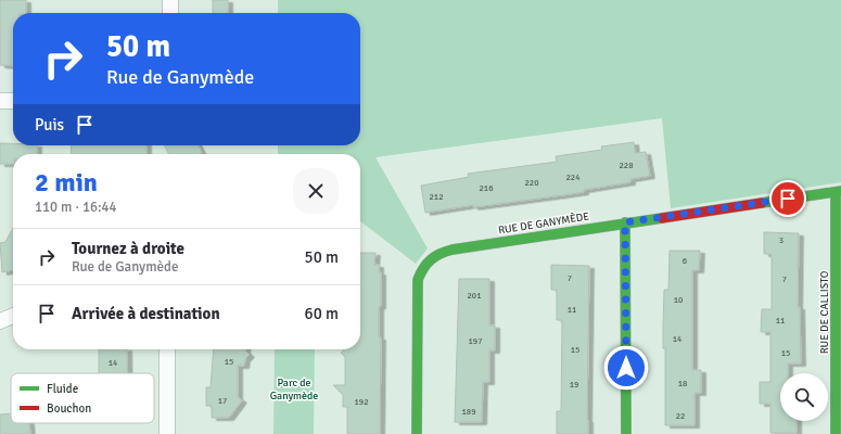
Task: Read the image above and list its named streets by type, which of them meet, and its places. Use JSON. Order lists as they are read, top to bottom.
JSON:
{
  "streets": {
    "street": ["RUE DE GANYMÈDE", "RUE DE CALLISTO"]
  },
  "crossings": [
    ["RUE DE GANYMÈDE", "RUE DE CALLISTO"]
  ],
  "parks": ["Parc de Ganymède"],
  "house_numbers": [
    "228",
    "224",
    "220",
    "216",
    "212",
    "3",
    "6",
    "7",
    "7",
    "201",
    "10",
    "11",
    "11",
    "14",
    "197",
    "15",
    "15",
    "15",
    "14",
    "18",
    "19",
    "17",
    "192",
    "189",
    "22"
  ],
  "legend": ["Fluide", "Bouchon"],
  "page": {
    "turn": ["50 m", "Rue de Ganymède"],
    "then": "Puis",
    "heading": ["2 min", "110 m · 16:44"],
    "list": [
      {
        "name": "Tournez à droite",
        "note": "Rue de Ganymède",
        "value": "50 m"
      },
      {
        "name": "Arrivée à destination",
        "value": "60 m"
      }
    ]
  }
}
